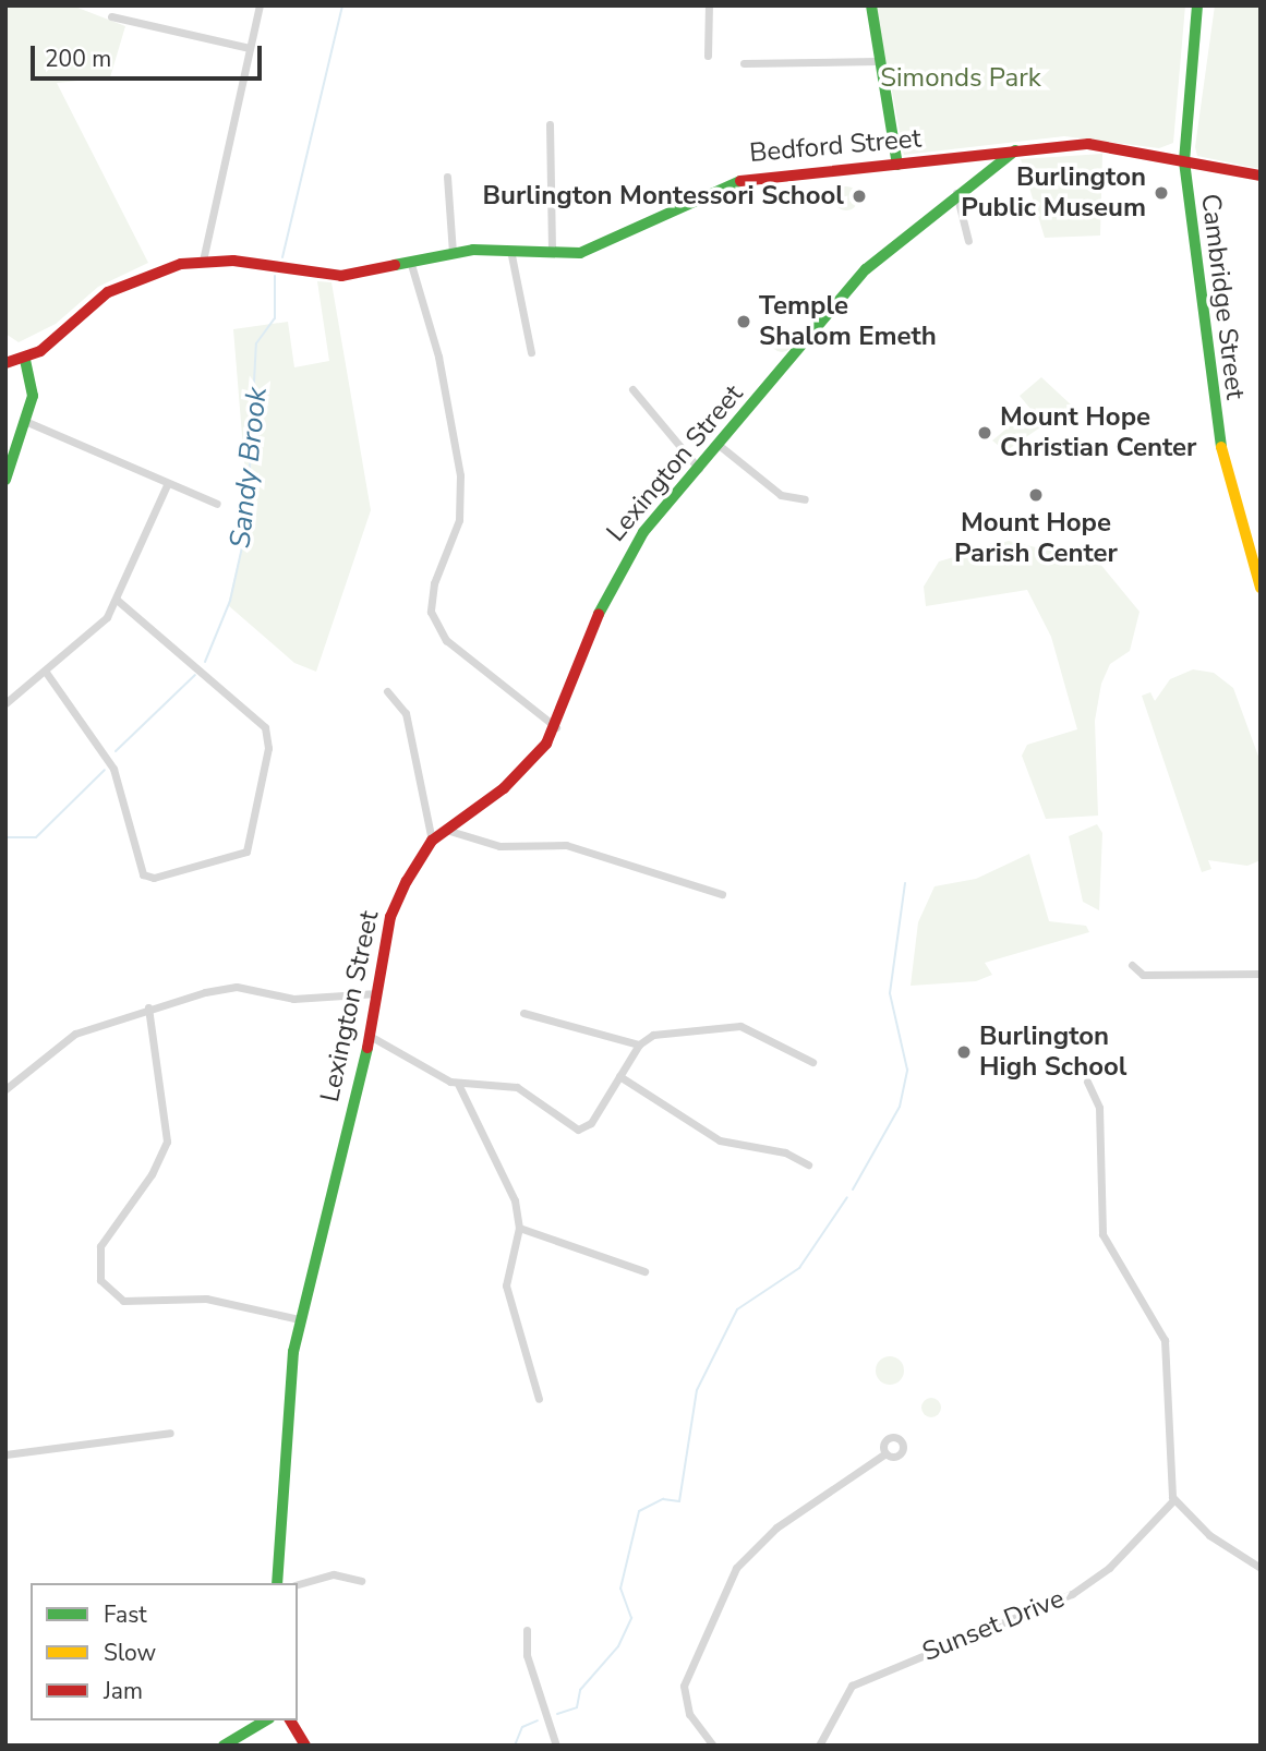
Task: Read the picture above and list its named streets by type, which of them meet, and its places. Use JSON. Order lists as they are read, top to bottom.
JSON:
{
  "streets": {
    "main road": ["Bedford Street", "Cambridge Street", "Lexington Street"],
    "street": ["Sunset Drive"]
  },
  "crossings": [
    ["Bedford Street", "Cambridge Street"],
    ["Bedford Street", "Lexington Street"]
  ],
  "water": ["Sandy Brook"],
  "parks": ["Simonds Park"],
  "places": [
    "Burlington Public Museum",
    "Burlington Montessori School",
    "Temple Shalom Emeth",
    "Mount Hope Christian Center",
    "Mount Hope Parish Center",
    "Burlington High School"
  ],
  "legend": ["Fast", "Slow", "Jam"],
  "scale_bar": "200 m"
}
